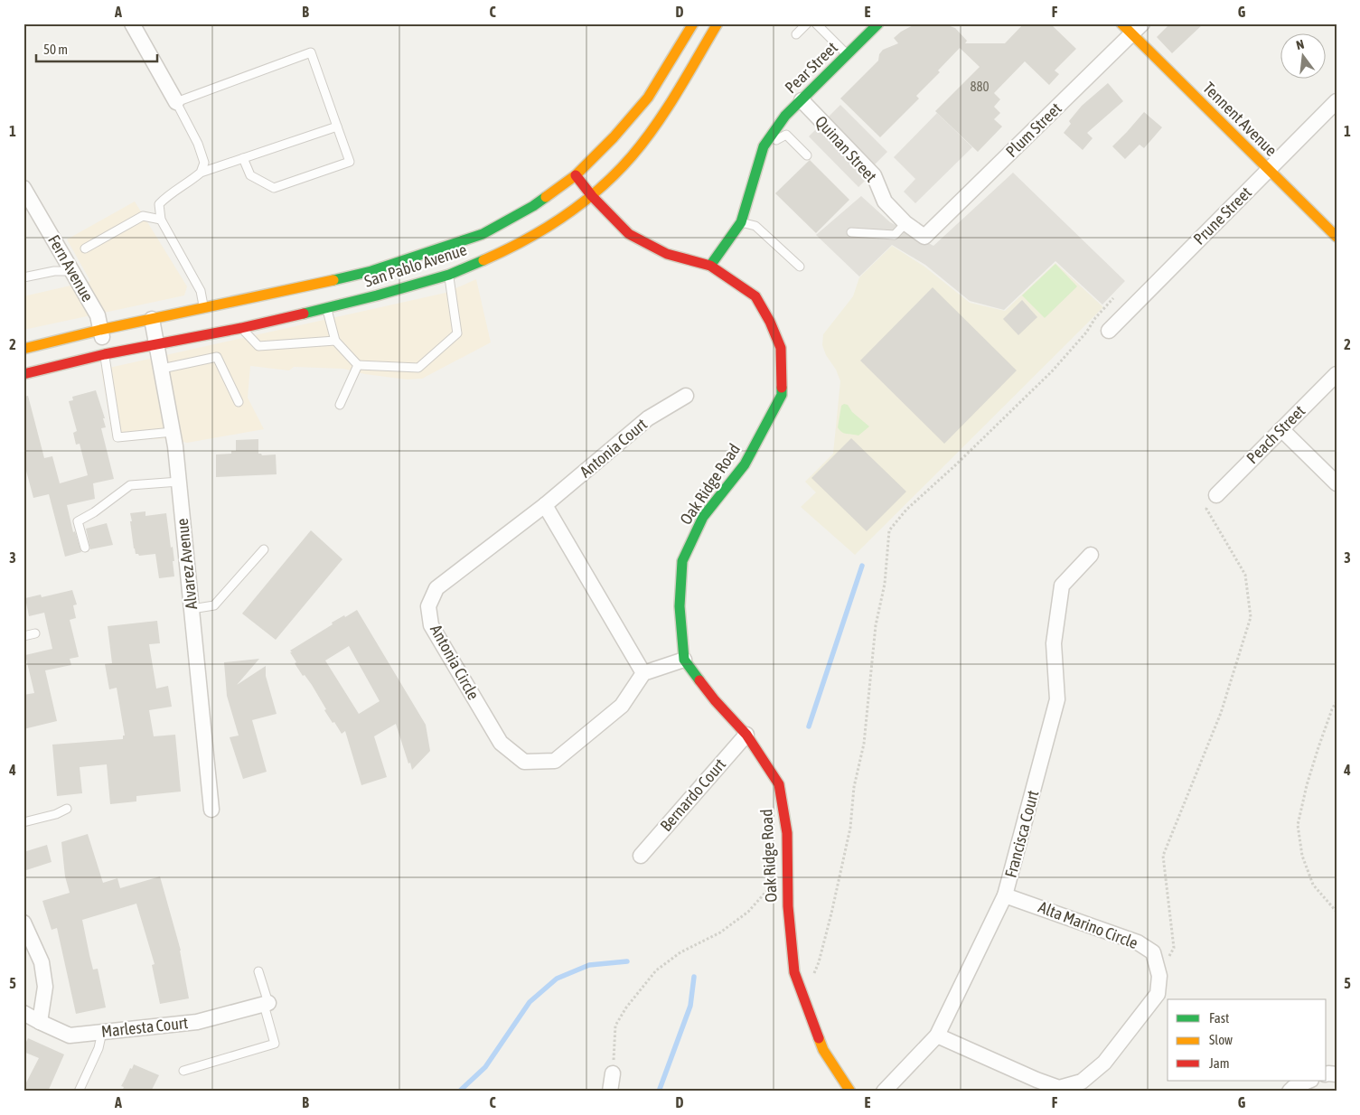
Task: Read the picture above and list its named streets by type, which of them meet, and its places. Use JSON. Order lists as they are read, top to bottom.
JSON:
{
  "streets": {
    "main road": [
      "Pear Street",
      "Tennent Avenue",
      "San Pablo Avenue",
      "Oak Ridge Road"
    ],
    "street": [
      "Plum Street",
      "Quinan Street",
      "Prune Street",
      "Fern Avenue",
      "Peach Street",
      "Antonia Court",
      "Alvarez Avenue",
      "Antonia Circle",
      "Bernardo Court",
      "Francisca Court",
      "Alta Marino Circle",
      "Marlesta Court"
    ]
  },
  "crossings": [
    ["Pear Street", "Quinan Street"],
    ["Pear Street", "Oak Ridge Road"],
    ["Tennent Avenue", "Plum Street"],
    ["Tennent Avenue", "Prune Street"],
    ["Plum Street", "Quinan Street"],
    ["San Pablo Avenue", "Fern Avenue"],
    ["San Pablo Avenue", "Oak Ridge Road"],
    ["San Pablo Avenue", "Alvarez Avenue"],
    ["Antonia Court", "Antonia Circle"],
    ["Oak Ridge Road", "Bernardo Court"],
    ["Francisca Court", "Alta Marino Circle"]
  ],
  "house_numbers": ["880"],
  "legend": ["Fast", "Slow", "Jam"],
  "scale_bar": "50 m",
  "north": "top",
  "grid": {
    "columns": [
      "A",
      "B",
      "C",
      "D",
      "E",
      "F",
      "G"
    ],
    "rows": [
      "1",
      "2",
      "3",
      "4",
      "5"
    ]
  }
}
